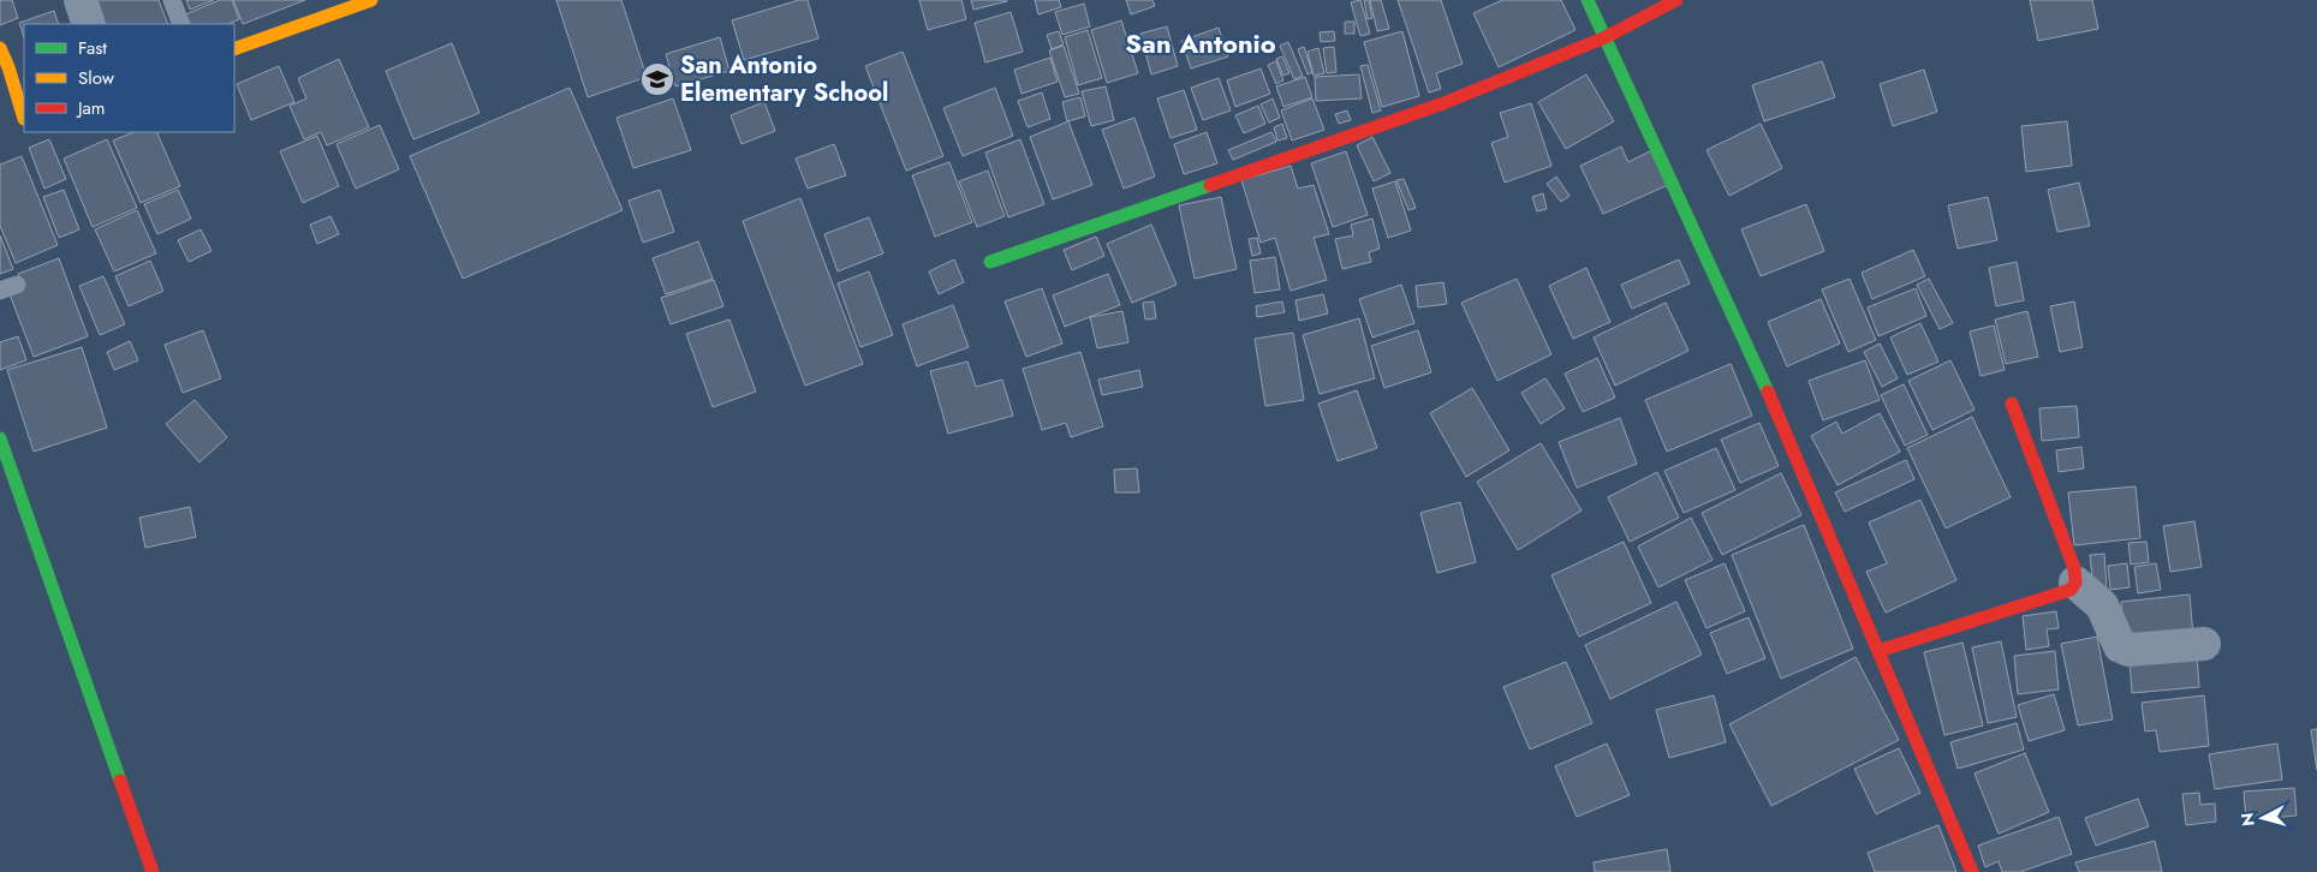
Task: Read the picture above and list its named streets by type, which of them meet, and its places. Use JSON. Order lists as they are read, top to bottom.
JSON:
{
  "districts": ["San Antonio"],
  "places": {
    "school or university": ["San Antonio Elementary School"]
  },
  "legend": ["Fast", "Slow", "Jam"],
  "north": "left"
}
